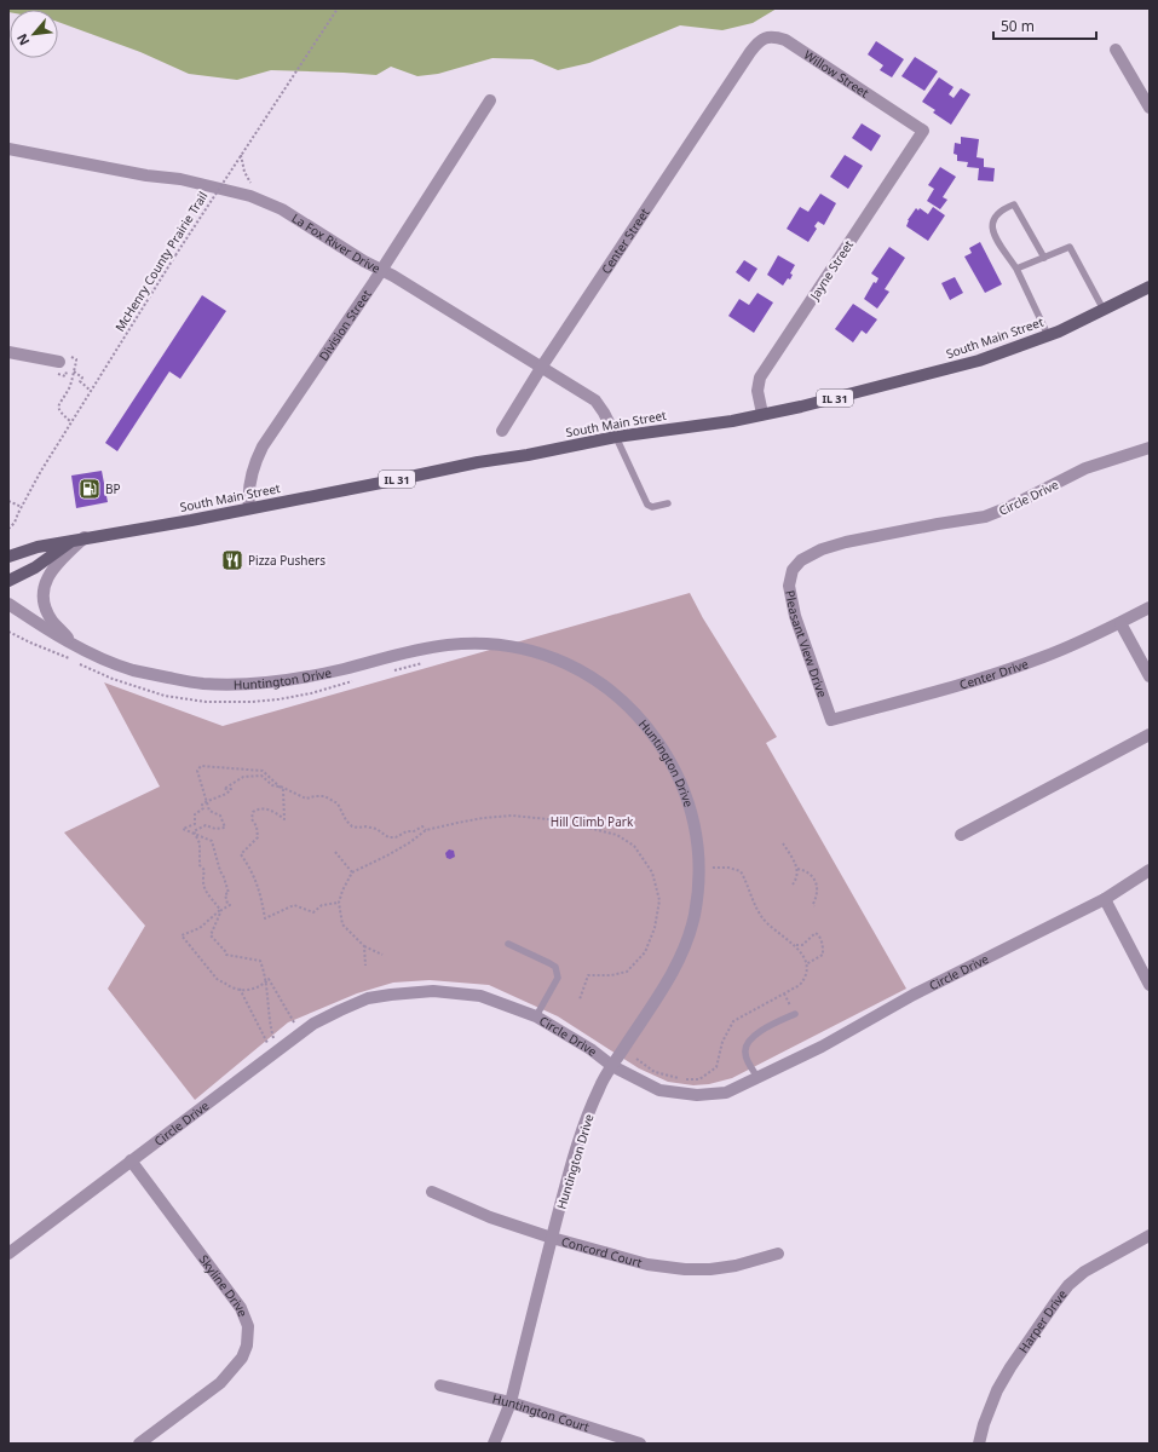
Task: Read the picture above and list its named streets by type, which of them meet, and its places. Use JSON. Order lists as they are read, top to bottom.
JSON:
{
  "streets": {
    "main road": ["South Main Street", "IL 31"],
    "street": [
      "Willow Street",
      "Center Street",
      "La Fox River Drive",
      "Jayne Street",
      "Division Street",
      "Circle Drive",
      "Pleasant View Drive",
      "Center Drive",
      "Huntington Drive",
      "Concord Court",
      "Skyline Drive",
      "Harper Drive",
      "Huntington Court"
    ],
    "path": ["McHenry County Prairie Trail"]
  },
  "crossings": [
    ["Willow Street", "Center Street"],
    ["Willow Street", "Jayne Street"],
    ["Center Street", "La Fox River Drive"],
    ["La Fox River Drive", "Division Street"],
    ["La Fox River Drive", "South Main Street"],
    ["Jayne Street", "South Main Street"],
    ["Division Street", "South Main Street"],
    ["South Main Street", "IL 31"],
    ["Circle Drive", "Pleasant View Drive"],
    ["Circle Drive", "Huntington Drive"],
    ["Circle Drive", "Skyline Drive"],
    ["Pleasant View Drive", "Center Drive"],
    ["Huntington Drive", "Concord Court"],
    ["Huntington Drive", "Huntington Court"]
  ],
  "parks": ["Hill Climb Park"],
  "places": {
    "fuel station": ["BP"],
    "restaurant": ["Pizza Pushers"]
  },
  "scale_bar": "50 m",
  "north": "bottom left"
}
